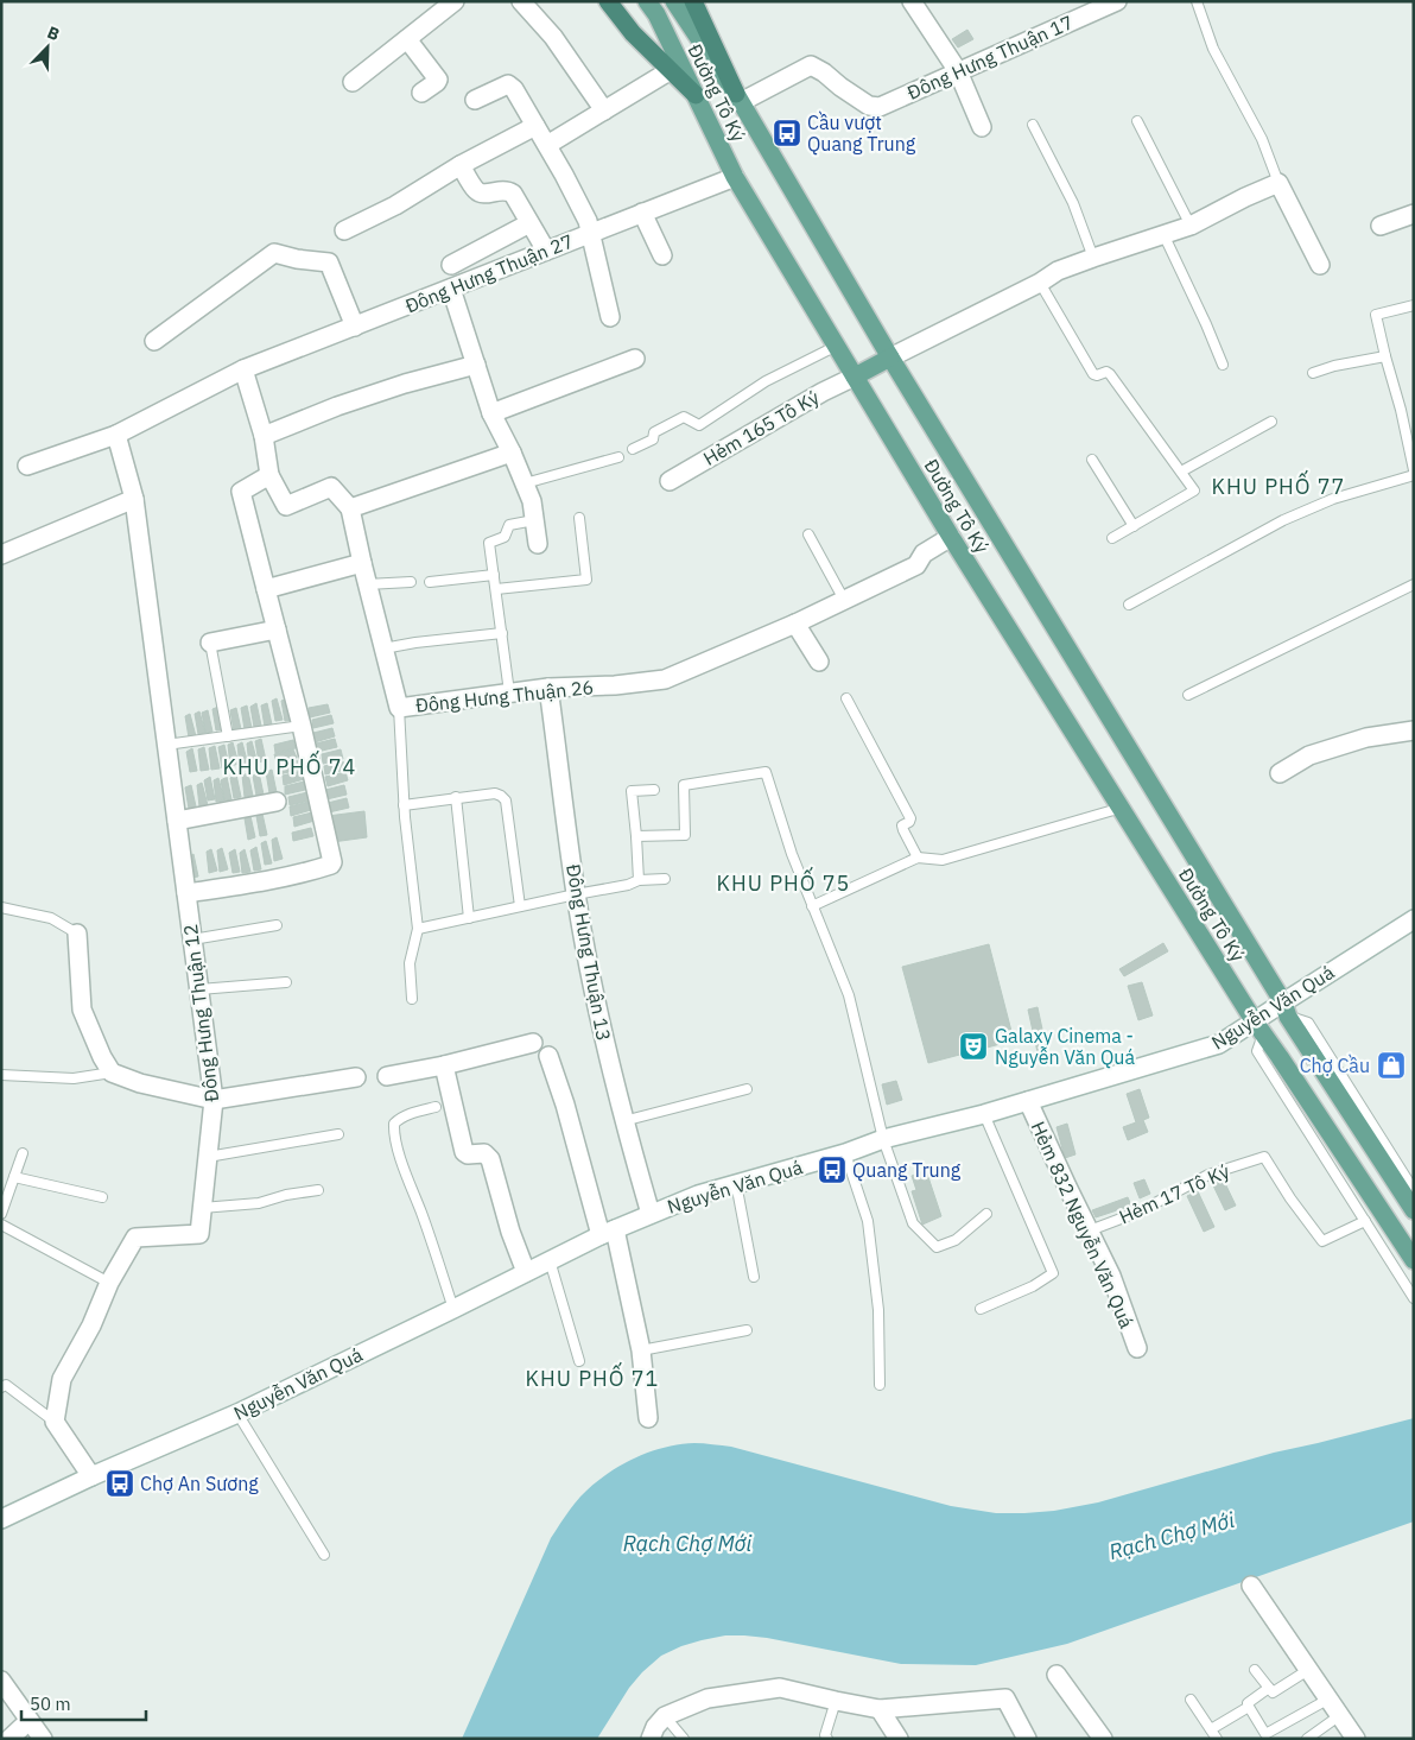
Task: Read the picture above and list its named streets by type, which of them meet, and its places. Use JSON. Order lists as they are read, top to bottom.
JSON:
{
  "streets": {
    "main road": ["Đường Tô Ký"],
    "street": [
      "Đông Hưng Thuận 17",
      "Đông Hưng Thuận 27",
      "Hẻm 165 Tô Ký",
      "Đông Hưng Thuận 26",
      "Đông Hưng Thuận 13",
      "Nguyễn Văn Quá",
      "Đông Hưng Thuận 12",
      "Hẻm 832 Nguyễn Văn Quá"
    ],
    "lane": ["Hẻm 17 Tô Ký"]
  },
  "crossings": [
    ["Đông Hưng Thuận 17", "Đường Tô Ký"],
    ["Đường Tô Ký", "Đông Hưng Thuận 27"],
    ["Đường Tô Ký", "Hẻm 165 Tô Ký"],
    ["Đường Tô Ký", "Đông Hưng Thuận 26"],
    ["Đường Tô Ký", "Nguyễn Văn Quá"],
    ["Đông Hưng Thuận 27", "Đông Hưng Thuận 12"],
    ["Đông Hưng Thuận 26", "Đông Hưng Thuận 13"],
    ["Đông Hưng Thuận 13", "Nguyễn Văn Quá"],
    ["Nguyễn Văn Quá", "Hẻm 832 Nguyễn Văn Quá"],
    ["Hẻm 17 Tô Ký", "Hẻm 832 Nguyễn Văn Quá"]
  ],
  "districts": [
    "KHU PHỐ 77",
    "KHU PHỐ 74",
    "KHU PHỐ 75",
    "KHU PHỐ 71"
  ],
  "water": ["Rạch Chợ Mới"],
  "places": {
    "bus stop": ["Cầu vượt Quang Trung", "Quang Trung", "Chợ An Sương"],
    "theatre": ["Galaxy Cinema - Nguyễn Văn Quá"],
    "shop": ["Chợ Cầu"]
  },
  "scale_bar": "50 m",
  "north": "top right"
}
